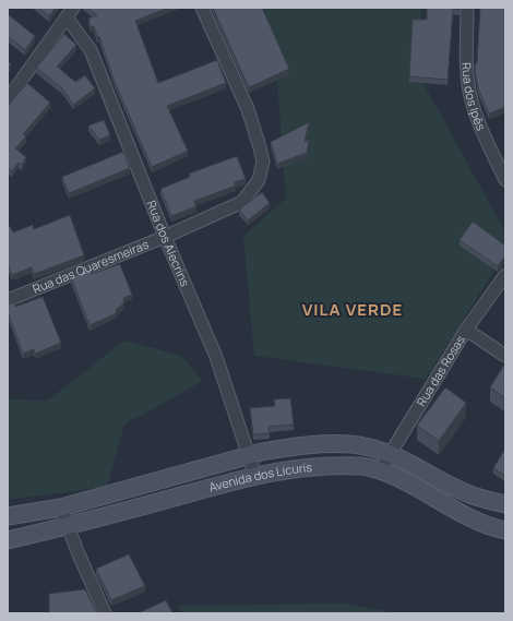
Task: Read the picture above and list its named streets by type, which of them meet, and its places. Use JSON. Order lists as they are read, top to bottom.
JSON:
{
  "streets": {
    "street": [
      "Rua dos Ipês",
      "Rua dos Alecrins",
      "Rua das Quaresmeiras",
      "Rua das Rosas",
      "Avenida dos Licuris"
    ]
  },
  "crossings": [
    ["Rua dos Alecrins", "Rua das Quaresmeiras"],
    ["Rua dos Alecrins", "Avenida dos Licuris"],
    ["Rua das Rosas", "Avenida dos Licuris"]
  ],
  "districts": ["VILA VERDE"]
}
